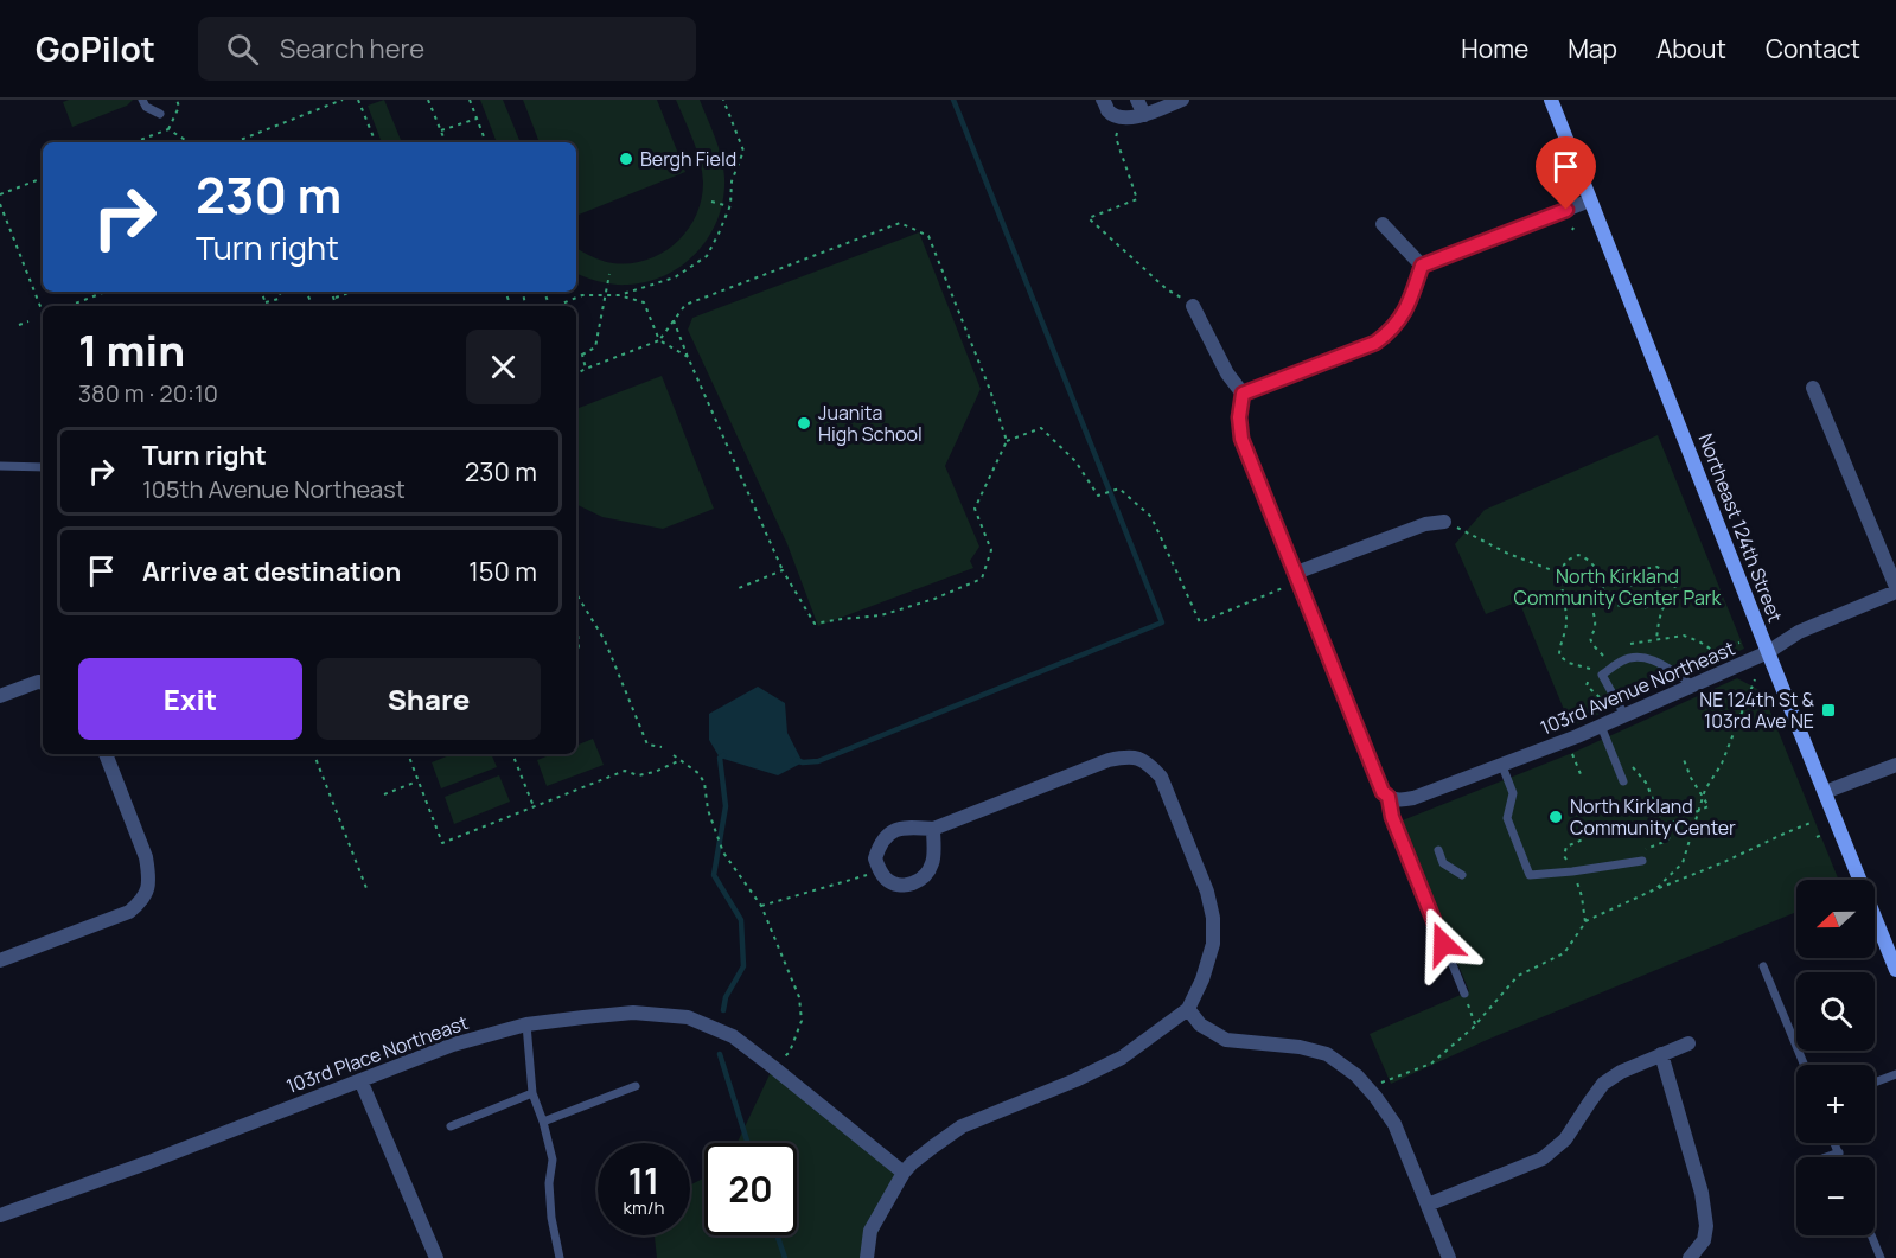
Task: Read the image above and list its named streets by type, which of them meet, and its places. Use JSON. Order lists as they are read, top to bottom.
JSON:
{
  "streets": {
    "main road": ["Northeast 124th Street"],
    "street": ["103rd Avenue Northeast", "103rd Place Northeast"]
  },
  "crossings": [
    ["Northeast 124th Street", "103rd Avenue Northeast"]
  ],
  "parks": ["North Kirkland Community Center Park"],
  "places": {
    "other": ["Bergh Field", "Juanita High School", "North Kirkland Community Center"],
    "transit": ["NE 124th St & 103rd Ave NE"]
  },
  "north": "left",
  "page": {
    "header": "GoPilot",
    "search": "Search here",
    "nav": [
      "Home",
      "Map",
      "About",
      "Contact"
    ],
    "turn": ["230 m", "Turn right"],
    "heading": ["1 min", "380 m · 20:10"],
    "list": [
      {
        "name": "Turn right",
        "note": "105th Avenue Northeast",
        "value": "230 m"
      },
      {
        "name": "Arrive at destination",
        "value": "150 m"
      }
    ],
    "buttons": ["Exit", "Share"],
    "map_buttons": ["+", "−"],
    "speed": "11 km/h",
    "limit": "20"
  }
}
